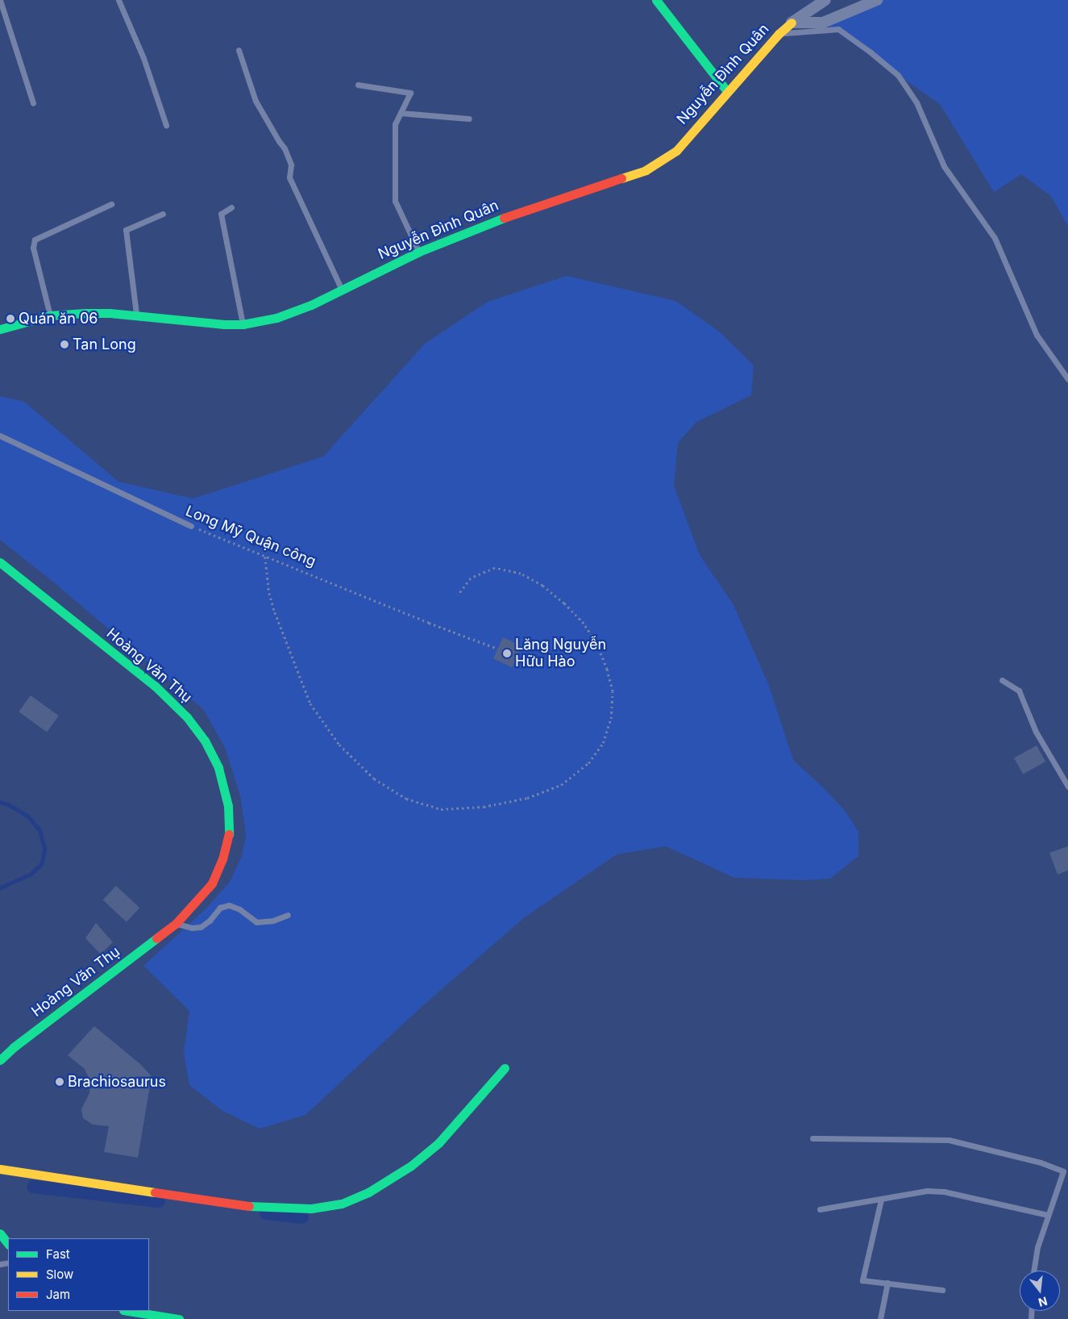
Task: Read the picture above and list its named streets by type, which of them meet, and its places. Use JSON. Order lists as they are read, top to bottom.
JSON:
{
  "streets": {
    "street": ["Nguyễn Đình Quân", "Hoàng Văn Thụ"],
    "lane": ["Long Mỹ Quận công"]
  },
  "places": [
    "Quán ăn 06",
    "Tan Long",
    "Lăng Nguyễn Hữu Hào",
    "Brachiosaurus"
  ],
  "legend": ["Fast", "Slow", "Jam"],
  "north": "bottom"
}
